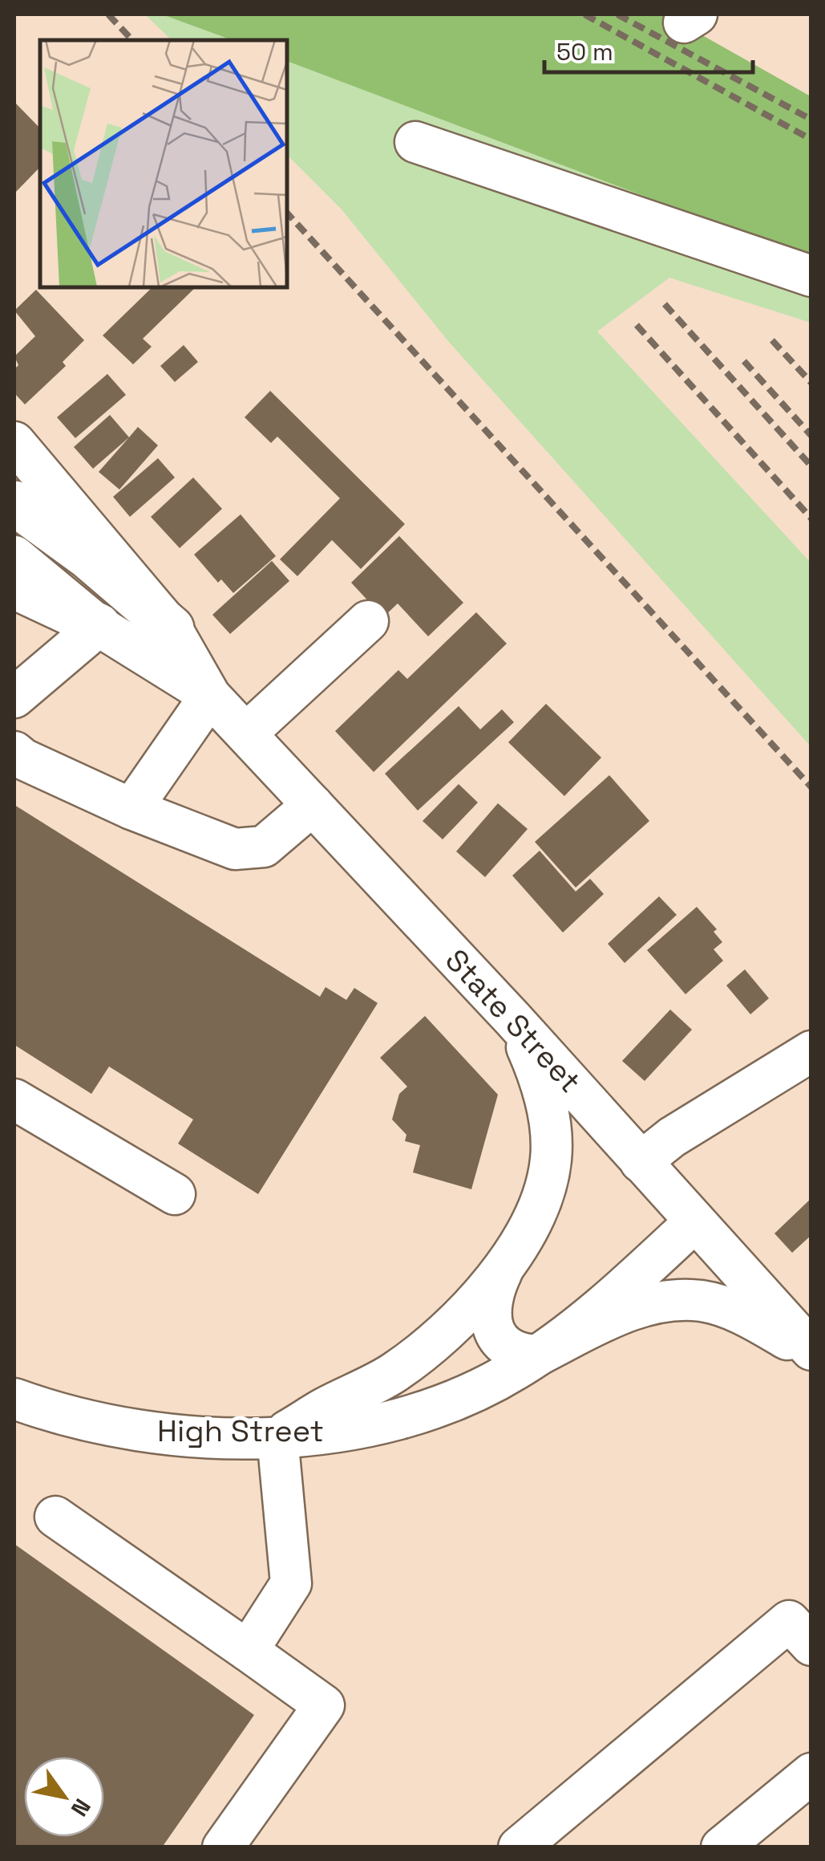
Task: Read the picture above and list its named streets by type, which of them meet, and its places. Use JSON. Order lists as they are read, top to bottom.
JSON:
{
  "streets": {
    "street": ["State Street", "High Street"]
  },
  "crossings": [
    ["State Street", "High Street"]
  ],
  "scale_bar": "50 m",
  "north": "bottom right"
}
